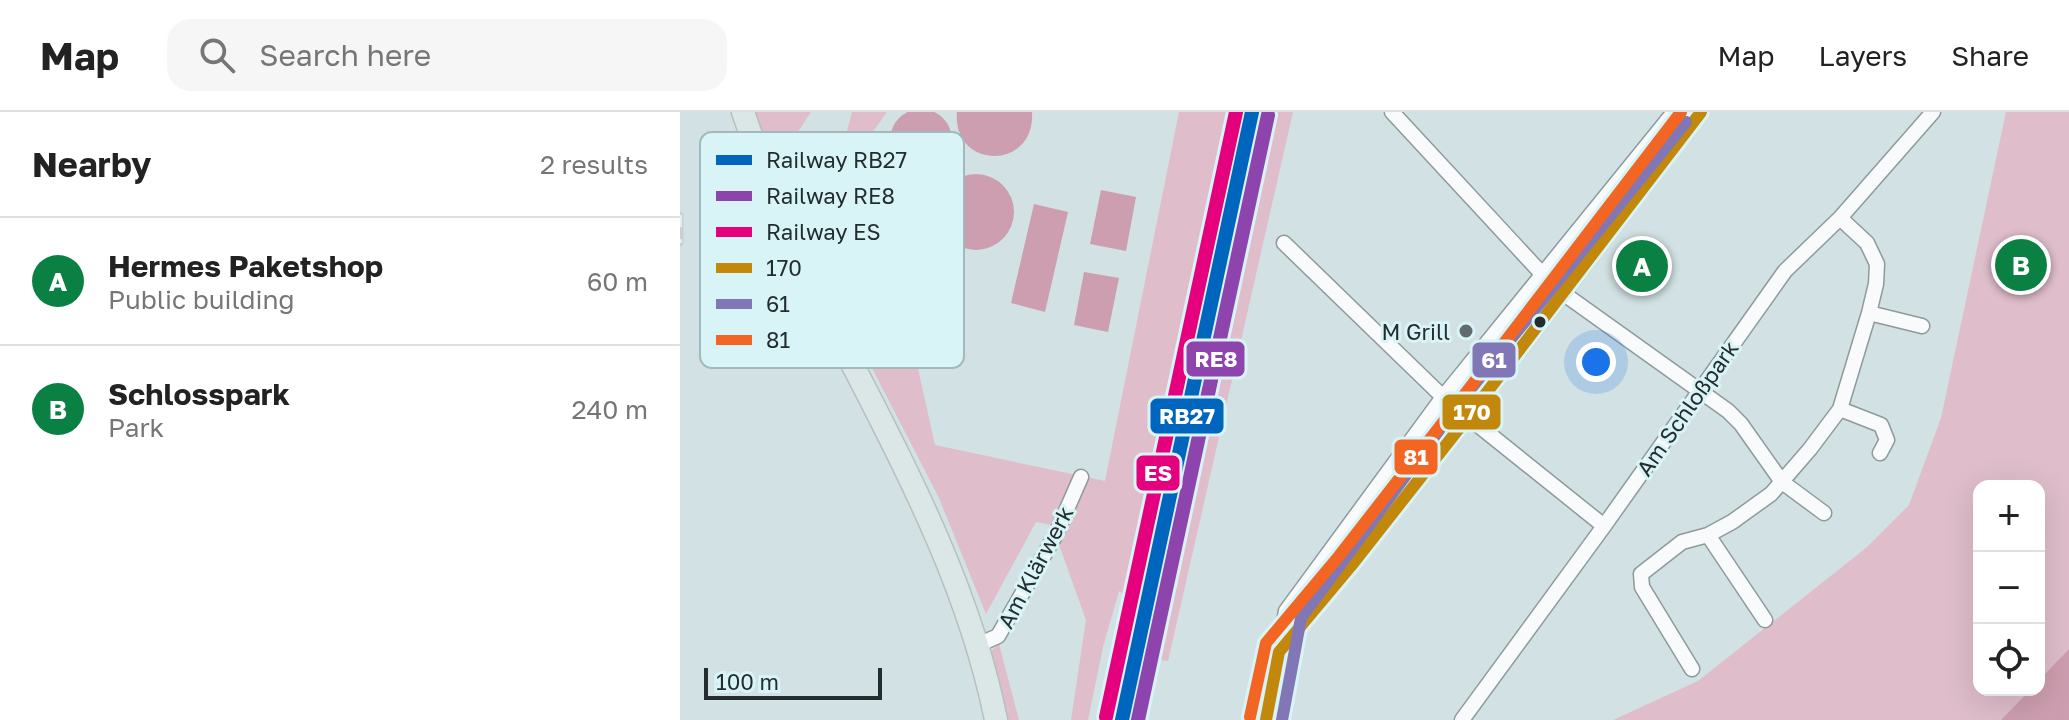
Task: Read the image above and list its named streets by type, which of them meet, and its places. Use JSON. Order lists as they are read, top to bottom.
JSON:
{
  "streets": {
    "street": ["Am Schloßpark", "Am Klärwerk"]
  },
  "places": ["M Grill"],
  "lines": [
    "rail line RB27",
    "rail line ES",
    "transit line 170",
    "transit line 81",
    "rail line RE8",
    "transit line 61"
  ],
  "legend": [
    "Railway RB27",
    "Railway RE8",
    "Railway ES",
    "170",
    "61",
    "81"
  ],
  "scale_bar": "100 m",
  "page": {
    "header": "Map",
    "search": "Search here",
    "nav": ["Map", "Layers", "Share"],
    "heading": ["Nearby", "2 results"],
    "list": [
      {
        "mark": "A",
        "name": "Hermes Paketshop",
        "note": "Public building",
        "value": "60 m"
      },
      {
        "mark": "B",
        "name": "Schlosspark",
        "note": "Park",
        "value": "240 m"
      }
    ],
    "pins": ["B", "A"],
    "map_buttons": ["+", "−"],
    "scale": "100 m"
  }
}
